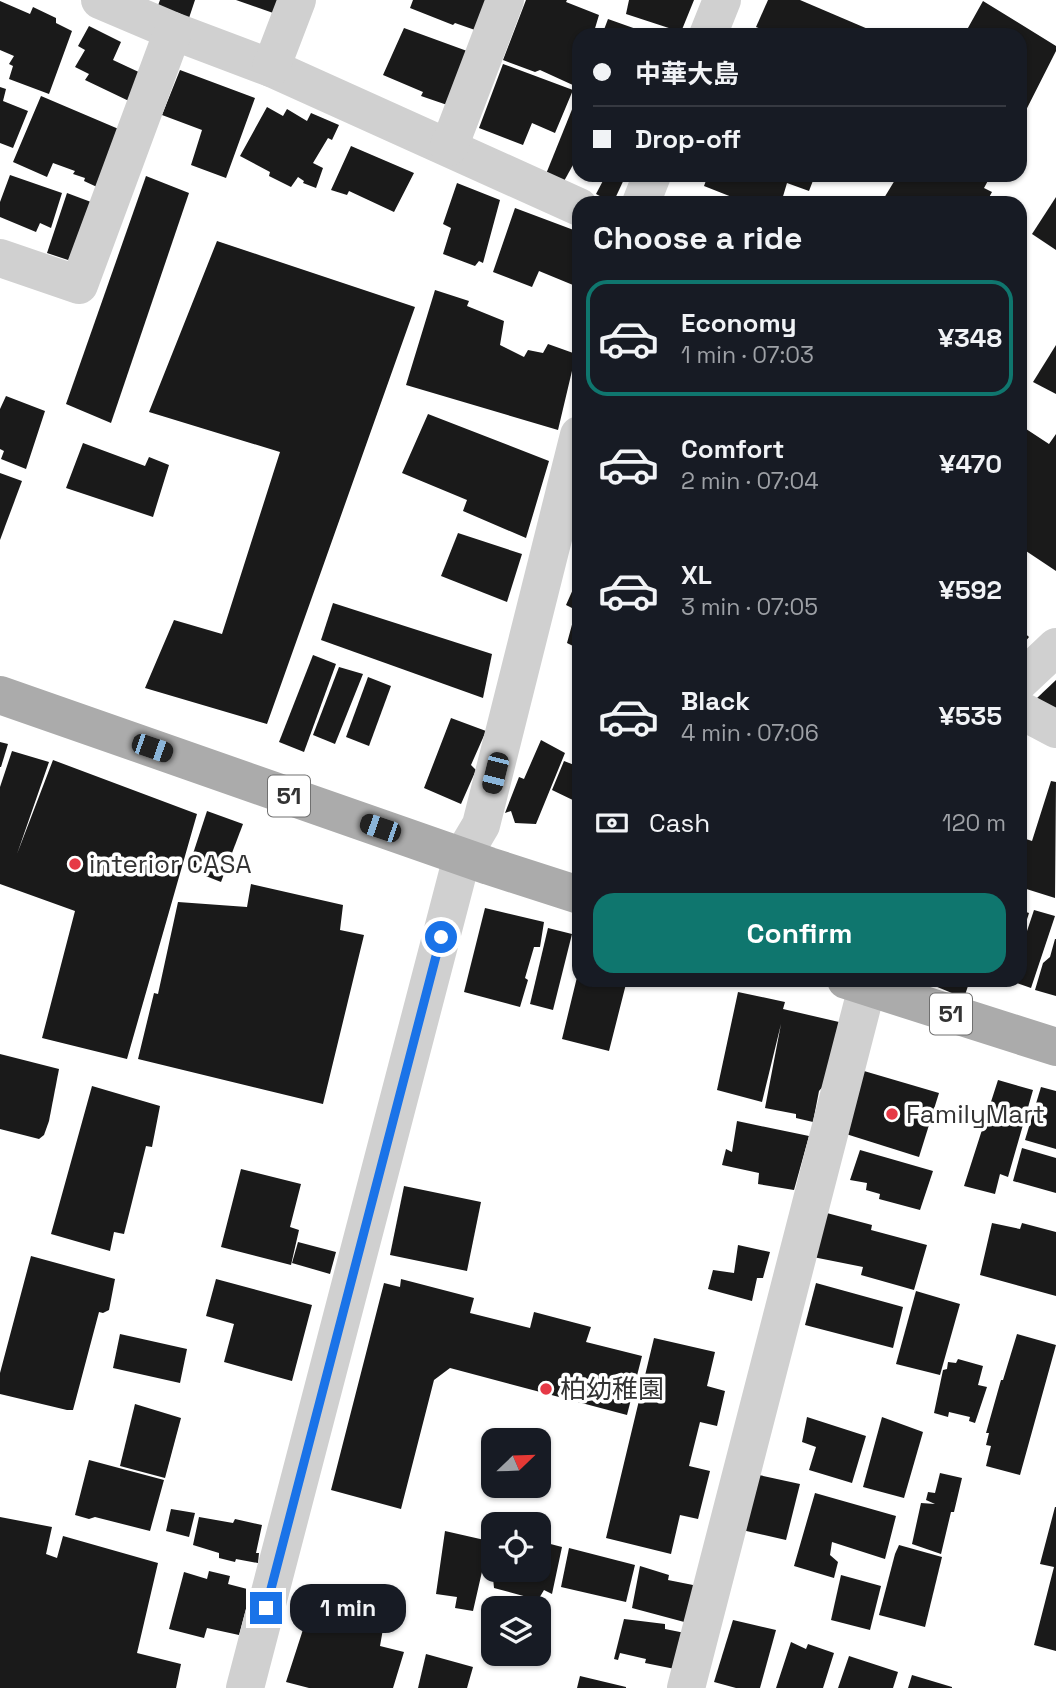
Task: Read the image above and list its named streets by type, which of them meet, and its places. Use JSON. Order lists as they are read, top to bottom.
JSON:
{
  "streets": {
    "main road": ["51"]
  },
  "places": ["interior CASA", "FamilyMart", "柏幼稚園"],
  "north": "top right",
  "page": {
    "banner": ["中華大島", "Drop-off"],
    "heading": "Choose a ride",
    "list": [
      {
        "name": "Economy",
        "note": "1 min · 07:03",
        "value": "¥348"
      },
      {
        "name": "Comfort",
        "note": "2 min · 07:04",
        "value": "¥470"
      },
      {
        "name": "XL",
        "note": "3 min · 07:05",
        "value": "¥592"
      },
      {
        "name": "Black",
        "note": "4 min · 07:06",
        "value": "¥535"
      }
    ],
    "pay": ["Cash", "120 m"],
    "buttons": "Confirm",
    "bubble": "1 min"
  }
}
